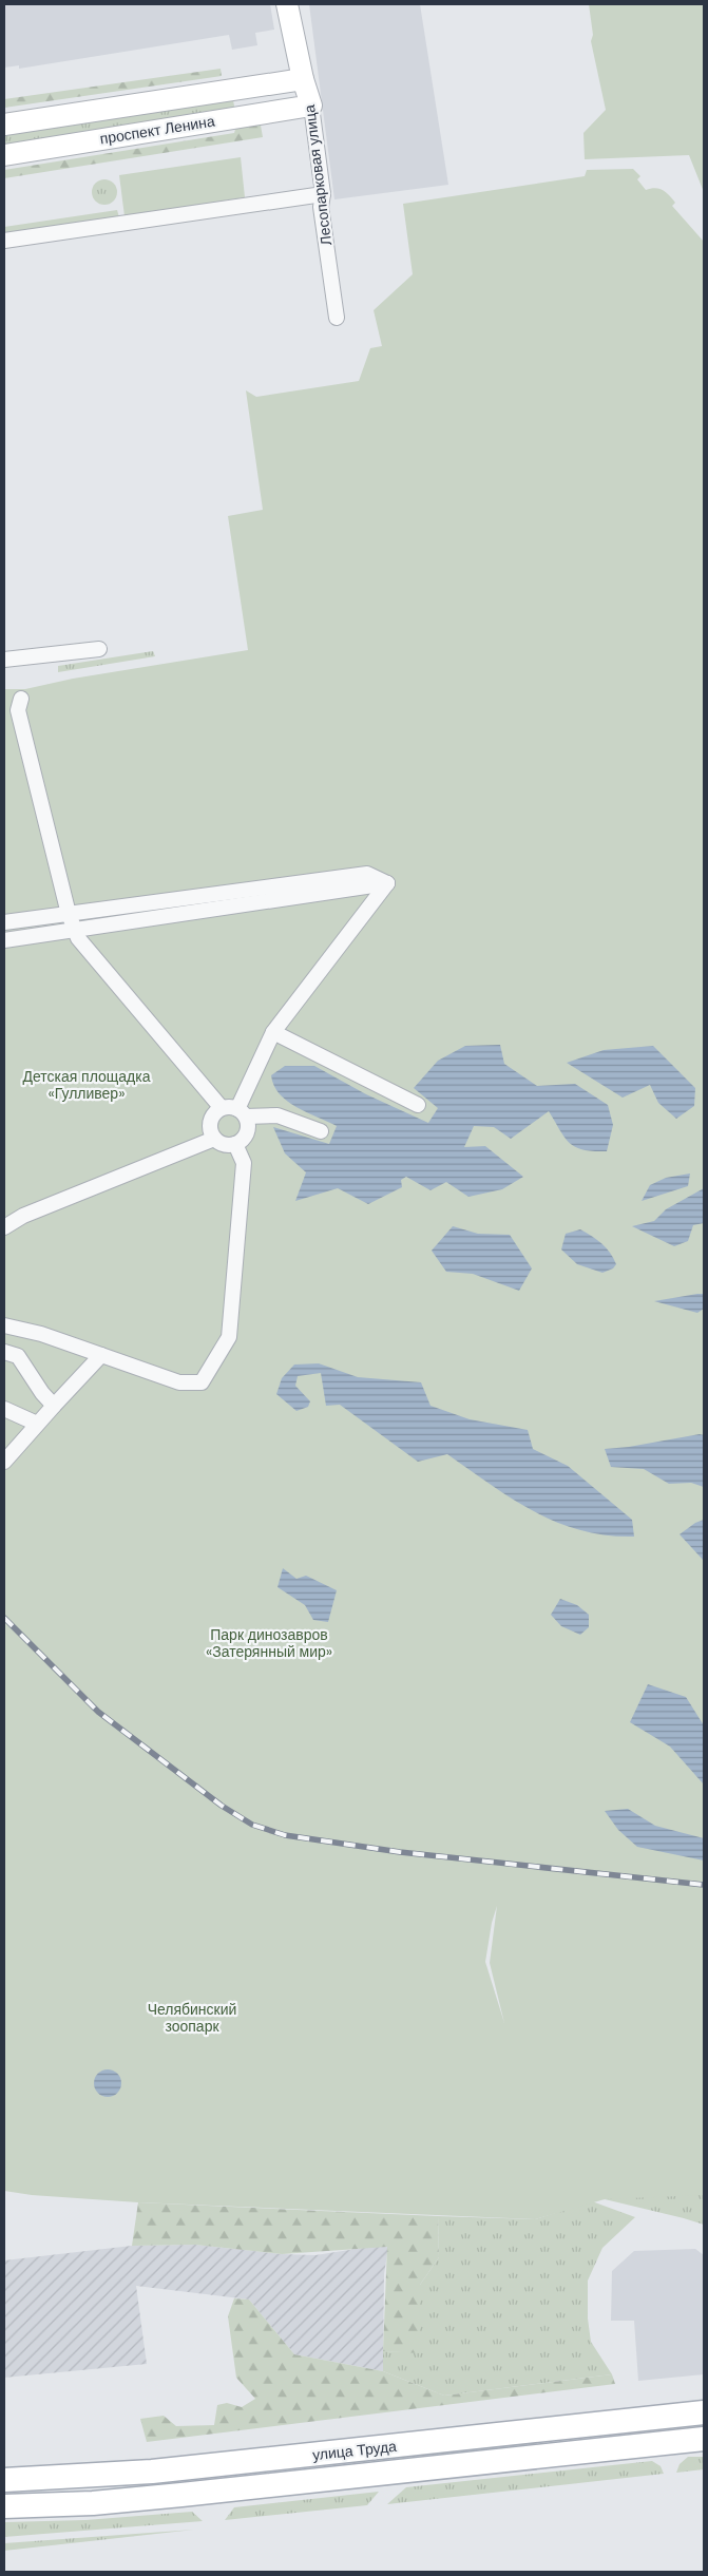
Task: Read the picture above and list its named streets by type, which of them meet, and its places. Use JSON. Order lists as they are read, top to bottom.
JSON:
{
  "streets": {
    "main road": ["проспект Ленина", "Лесопарковая улица", "улица Труда"]
  },
  "crossings": [
    ["проспект Ленина", "Лесопарковая улица"]
  ],
  "parks": ["Детская площадка «Гулливер»", "Парк динозавров «Затерянный мир»", "Челябинский зоопарк"]
}
